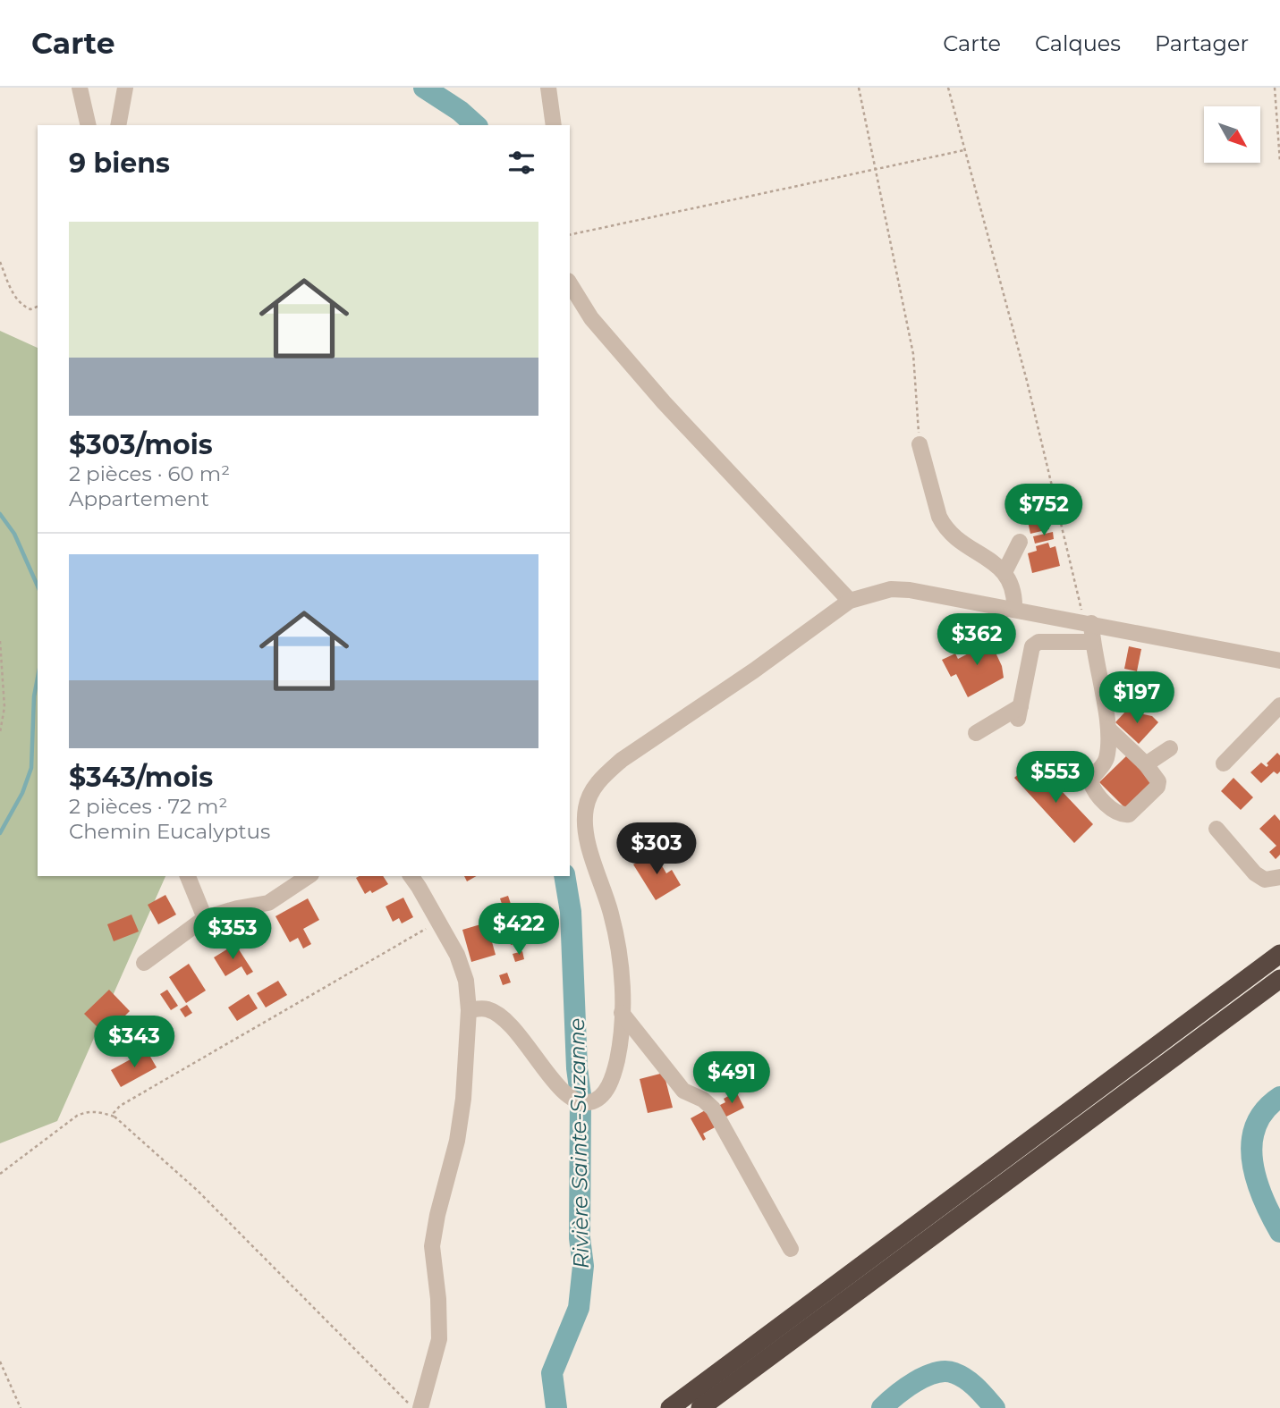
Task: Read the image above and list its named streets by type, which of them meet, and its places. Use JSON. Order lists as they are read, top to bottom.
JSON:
{
  "water": ["Rivière Sainte-Suzanne"],
  "north": "bottom right",
  "page": {
    "header": "Carte",
    "nav": ["Carte", "Calques", "Partager"],
    "heading": "9 biens",
    "list": [
      {
        "name": "$303/mois",
        "note": "2 pièces · 60 m² · Appartement"
      },
      {
        "name": "$343/mois",
        "note": "2 pièces · 72 m² · Chemin Eucalyptus"
      }
    ],
    "price": [
      "$752",
      "$362",
      "$197",
      "$553",
      "$303",
      "$422",
      "$353",
      "$343",
      "$491"
    ]
  }
}
